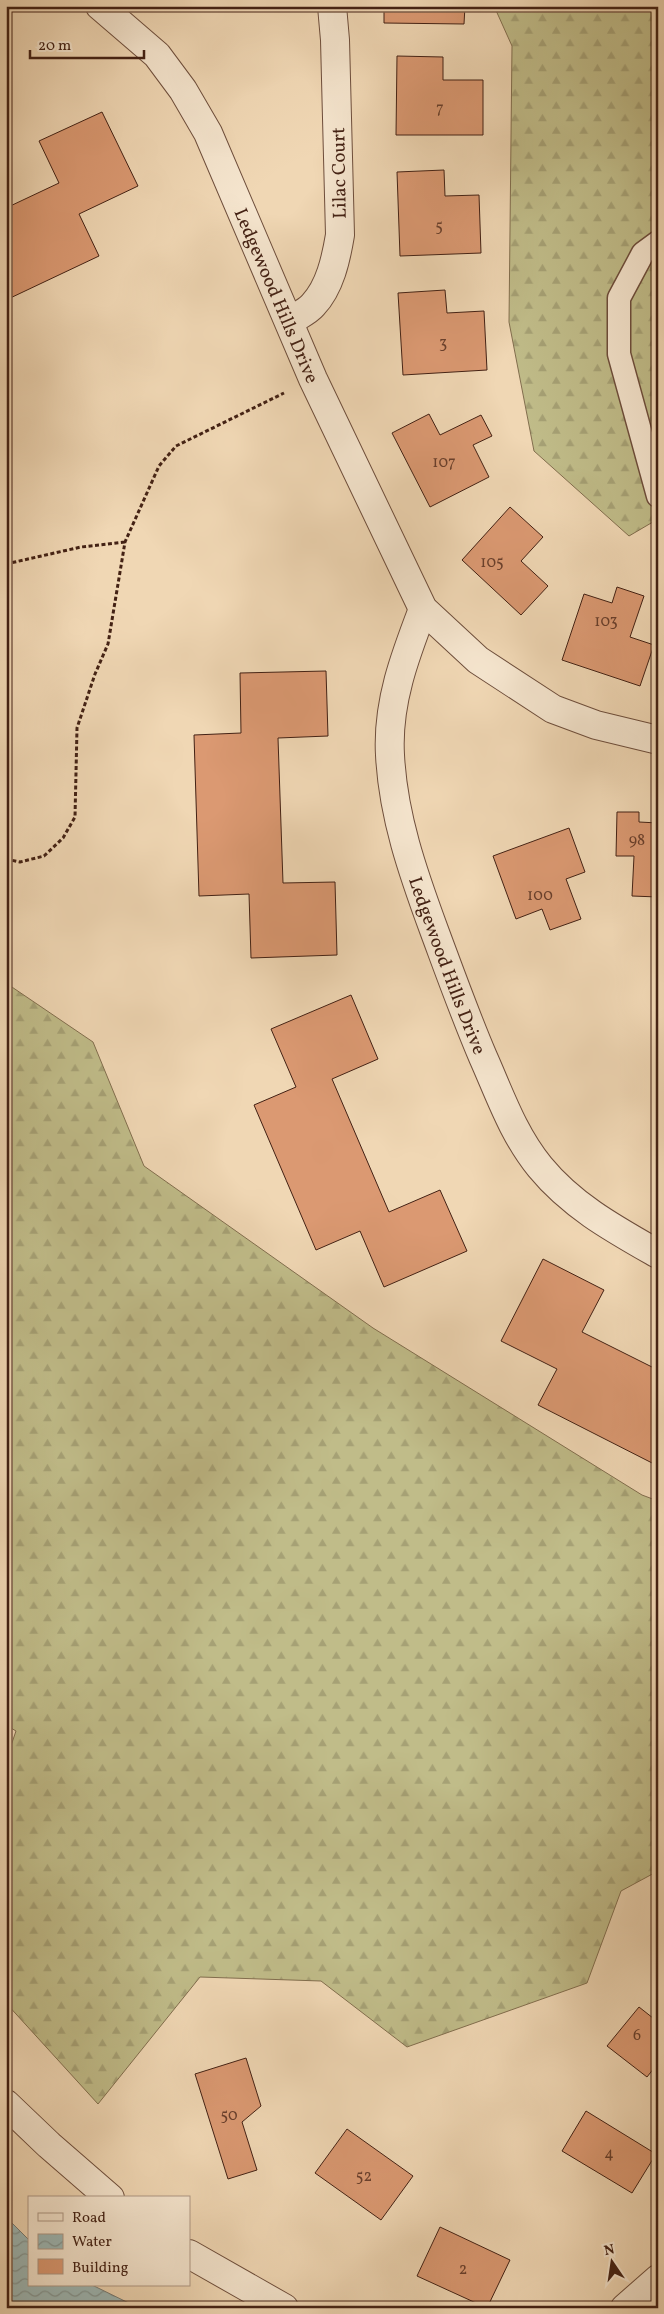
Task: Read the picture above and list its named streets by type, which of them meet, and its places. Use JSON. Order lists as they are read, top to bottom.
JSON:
{
  "streets": {
    "street": ["Lilac Court", "Ledgewood Hills Drive"]
  },
  "crossings": [
    ["Lilac Court", "Ledgewood Hills Drive"]
  ],
  "house_numbers": [
    "7",
    "5",
    "3",
    "107",
    "105",
    "103",
    "98",
    "100",
    "6",
    "50",
    "4",
    "52",
    "2"
  ],
  "legend": ["Road", "Water", "Building"],
  "scale_bar": "20 m",
  "north": "top"
}
